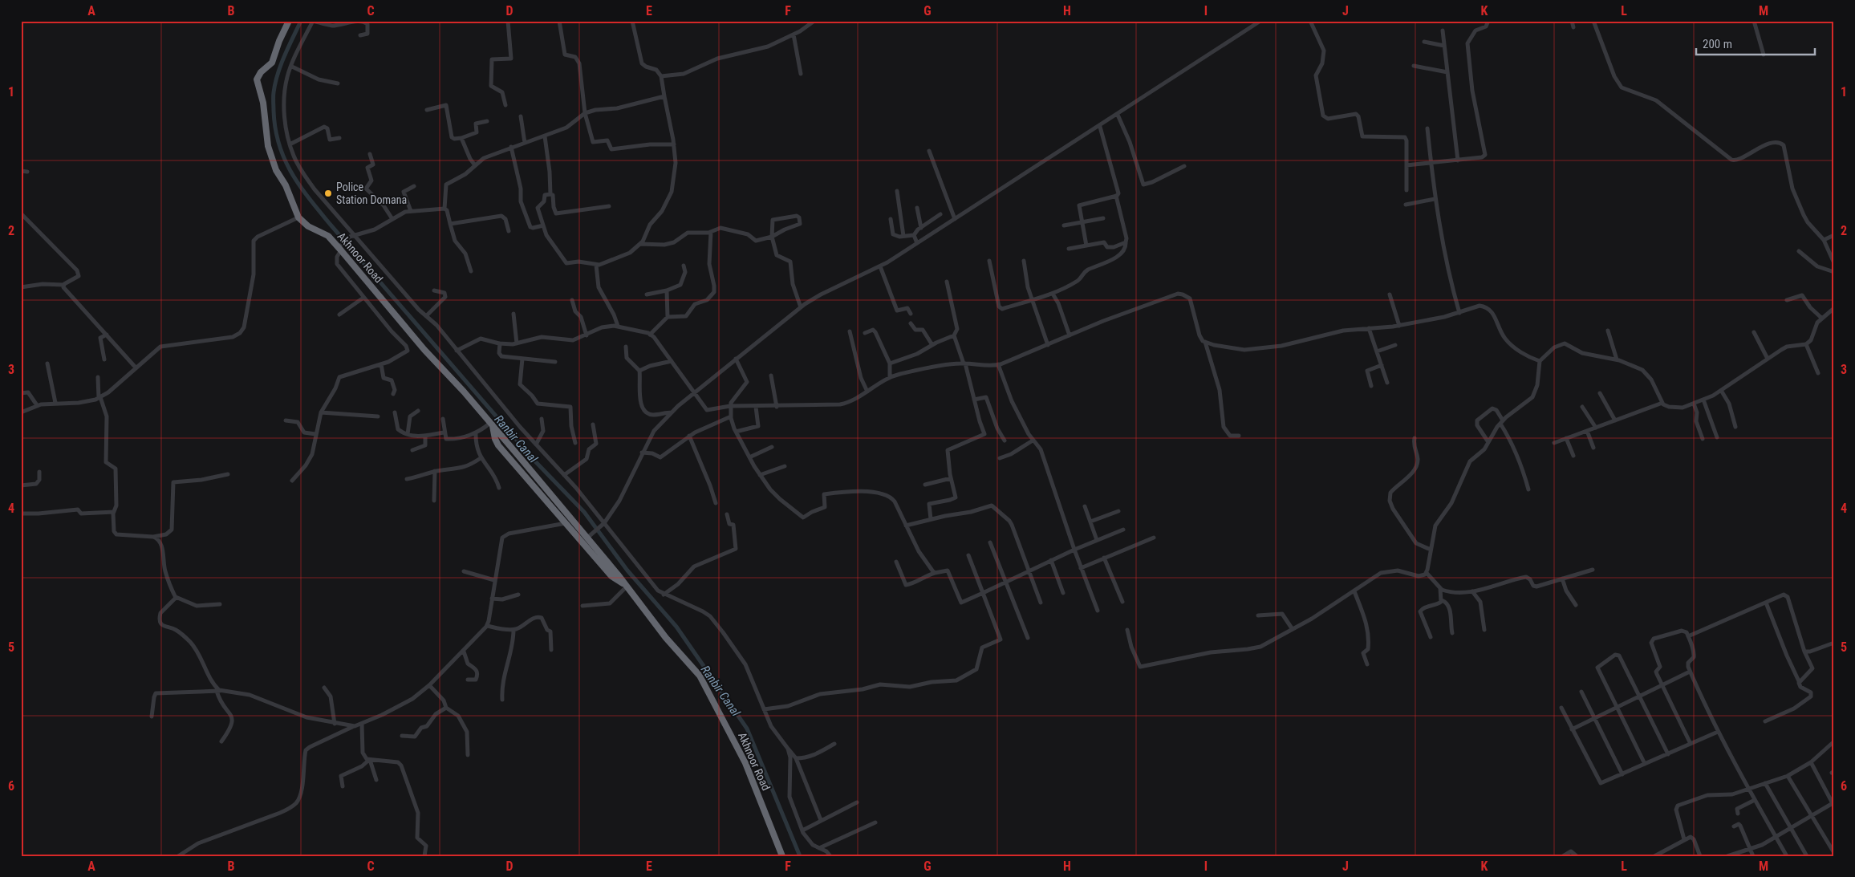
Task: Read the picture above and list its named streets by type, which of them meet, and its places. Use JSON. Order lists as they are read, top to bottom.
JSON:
{
  "streets": {
    "highway": ["Akhnoor Road"]
  },
  "water": ["Ranbir Canal"],
  "places": ["Police Station Domana"],
  "scale_bar": "200 m",
  "grid": {
    "columns": [
      "A",
      "B",
      "C",
      "D",
      "E",
      "F",
      "G",
      "H",
      "I",
      "J",
      "K",
      "L",
      "M"
    ],
    "rows": [
      "1",
      "2",
      "3",
      "4",
      "5",
      "6"
    ]
  }
}
